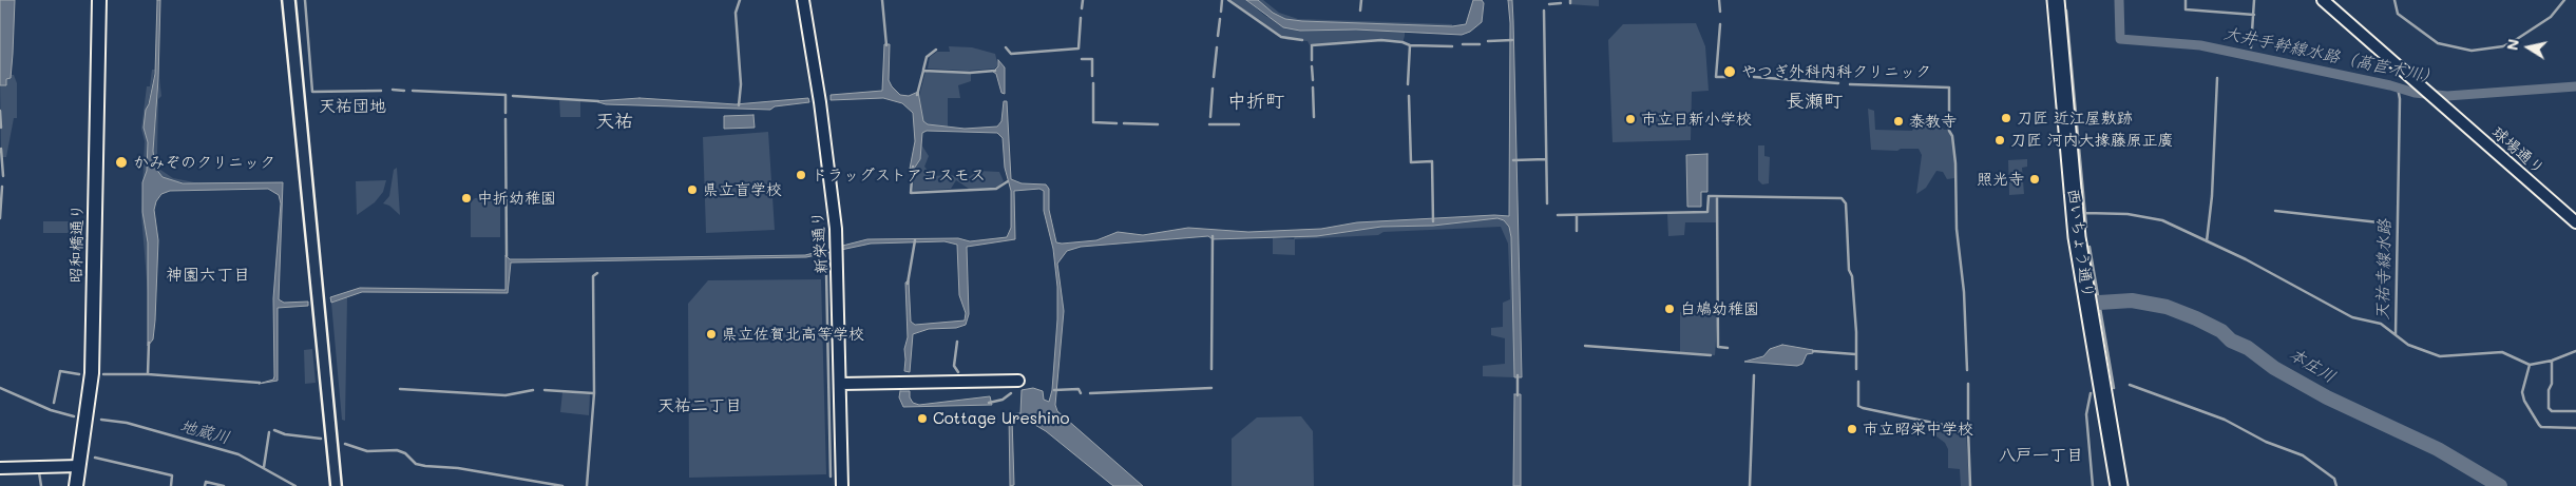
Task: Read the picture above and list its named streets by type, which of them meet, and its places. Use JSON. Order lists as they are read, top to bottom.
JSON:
{
  "streets": {
    "highway": ["西いちょう通り"],
    "main road": ["昭和橋通り"],
    "street": ["球場通り", "新栄通り"]
  },
  "districts": [
    "中折町",
    "長瀬町",
    "天祐団地",
    "天祐",
    "神園六丁目",
    "天祐二丁目",
    "八戸一丁目"
  ],
  "water": [
    "大井手幹線水路（萵苣木川）",
    "天祐寺線水路",
    "本庄川",
    "地蔵川"
  ],
  "places": [
    "やつぎ外科内科クリニック",
    "刀匠 近江屋敷跡",
    "市立日新小学校",
    "泰教寺",
    "刀匠 河内大掾藤原正廣",
    "かみぞのクリニック",
    "ドラッグストアコスモス",
    "照光寺",
    "県立盲学校",
    "中折幼稚園",
    "白鳩幼稚園",
    "県立佐賀北高等学校",
    "Cottage Ureshino",
    "市立昭栄中学校"
  ],
  "north": "left"
}
